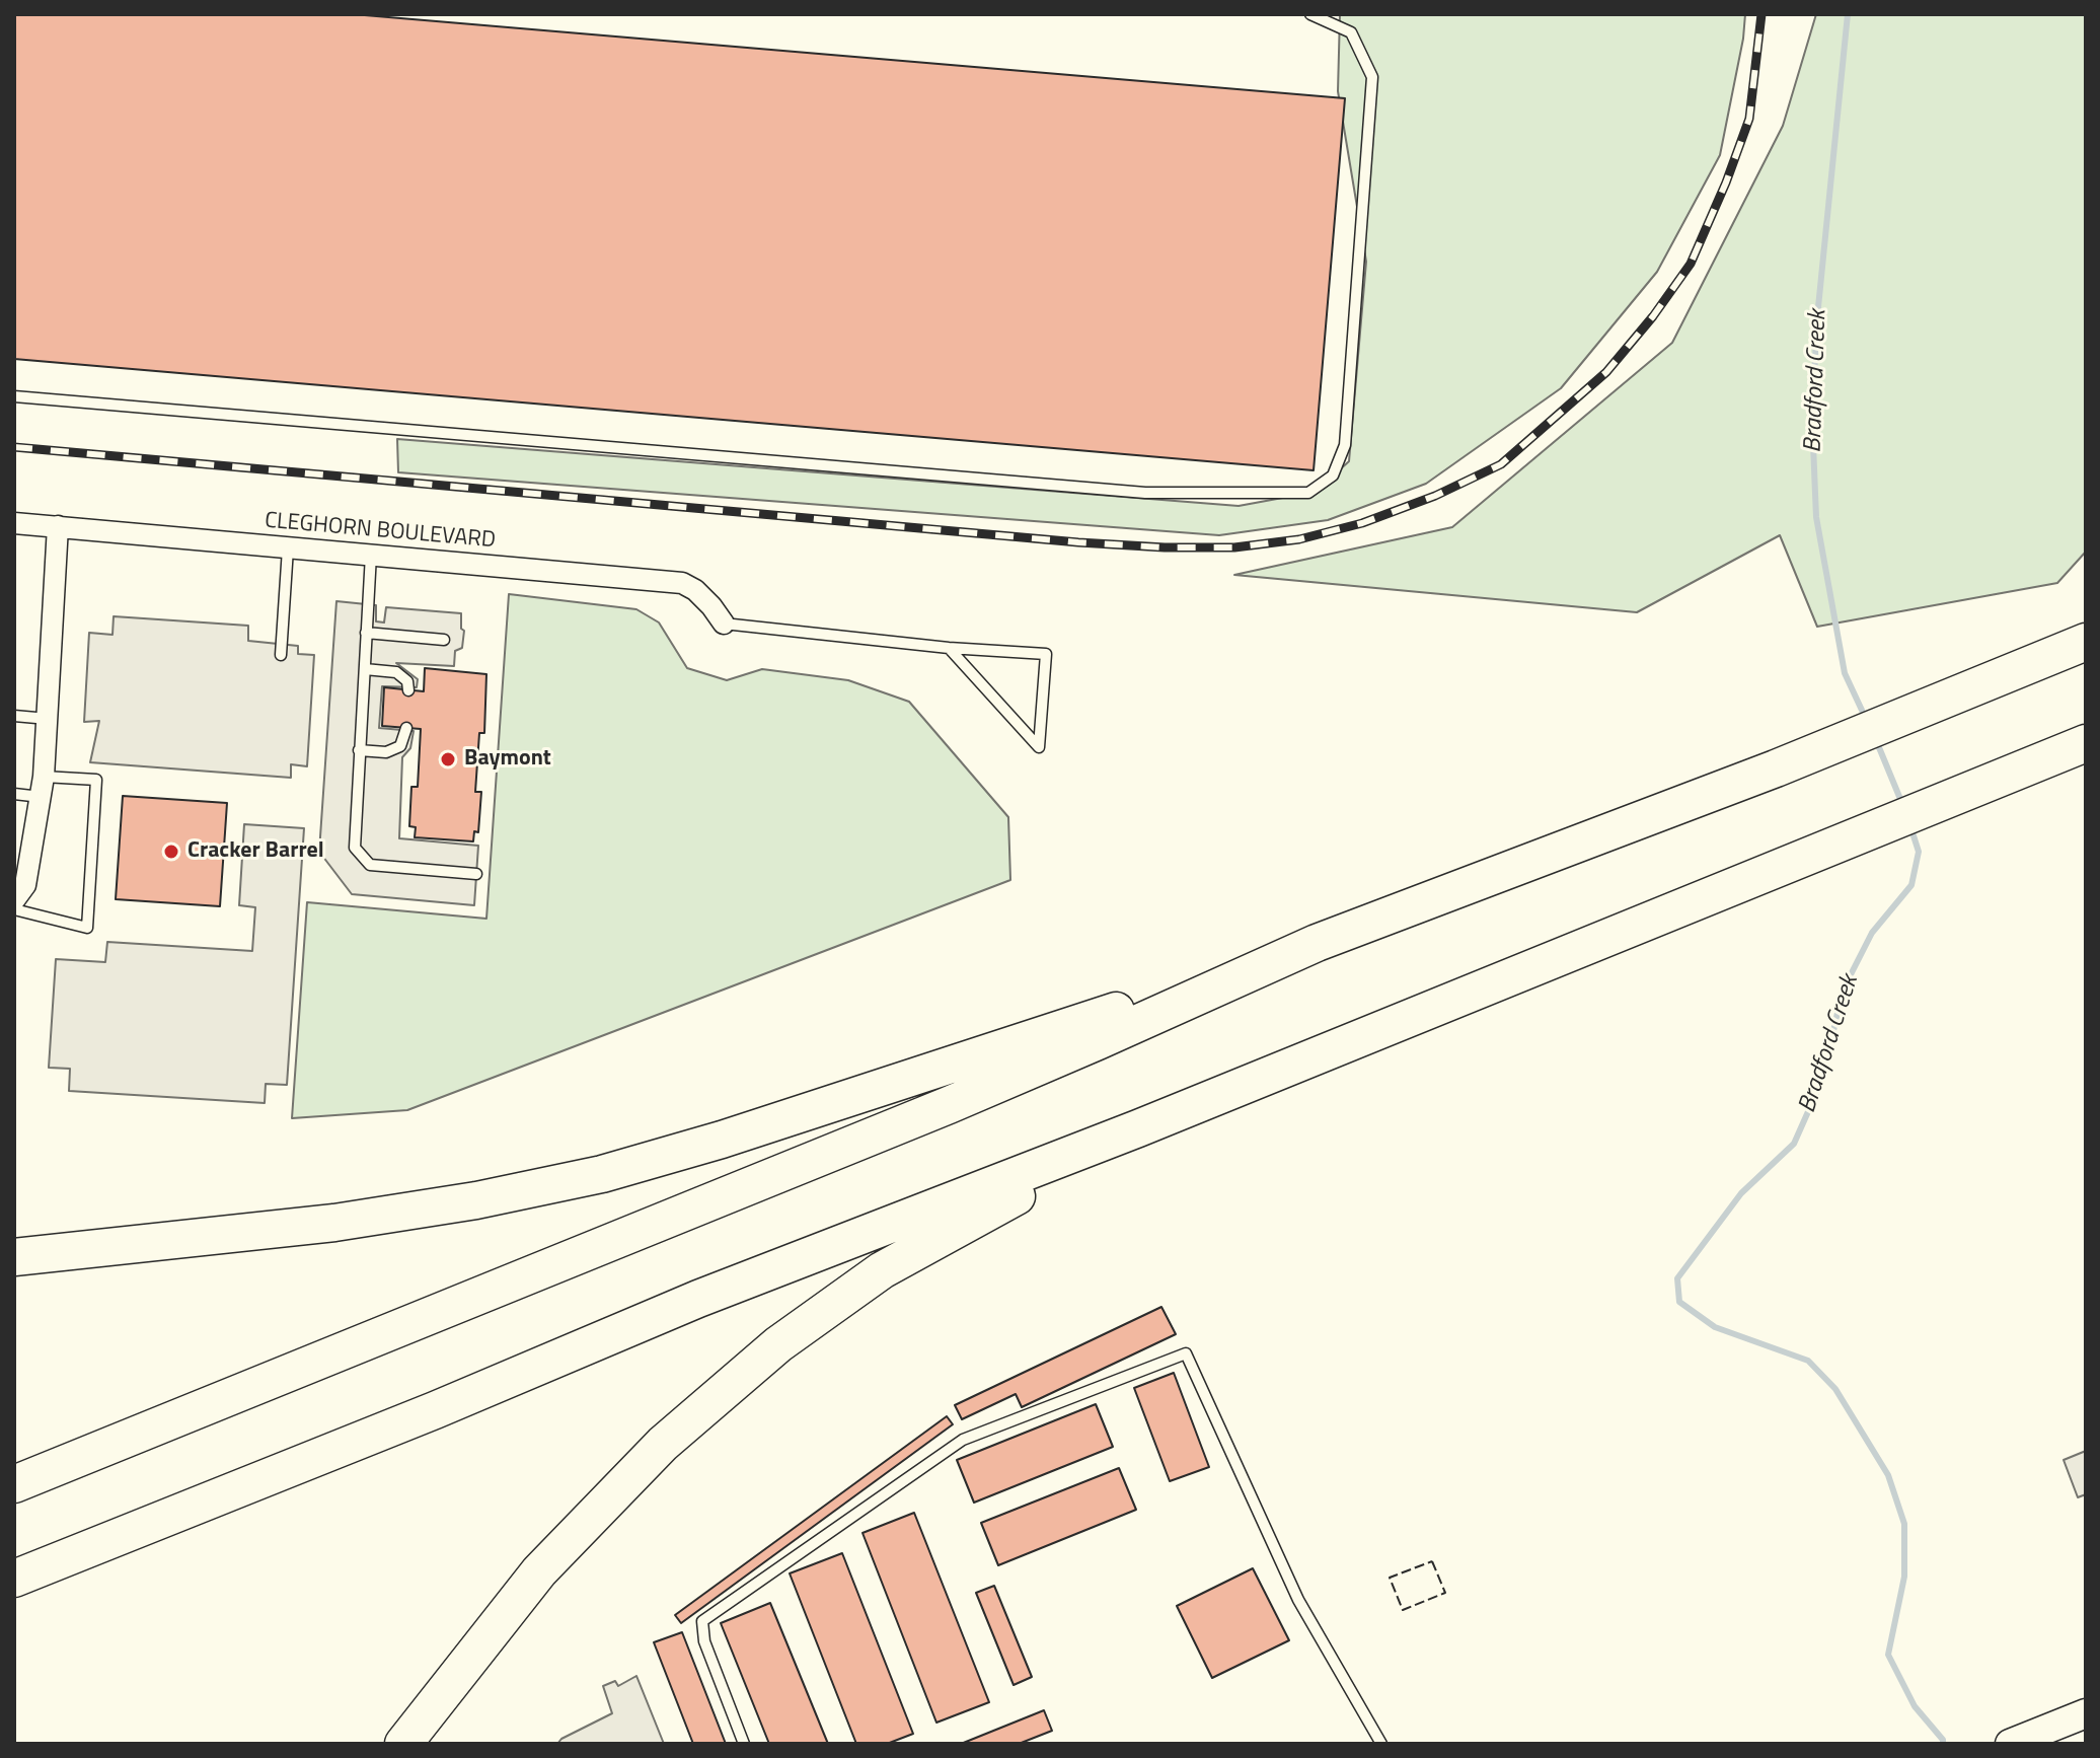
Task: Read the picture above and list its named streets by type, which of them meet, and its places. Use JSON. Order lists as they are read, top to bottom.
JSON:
{
  "streets": {
    "street": ["CLEGHORN BOULEVARD"]
  },
  "water": ["Bradford Creek"],
  "places": ["Baymont", "Cracker Barrel"]
}
